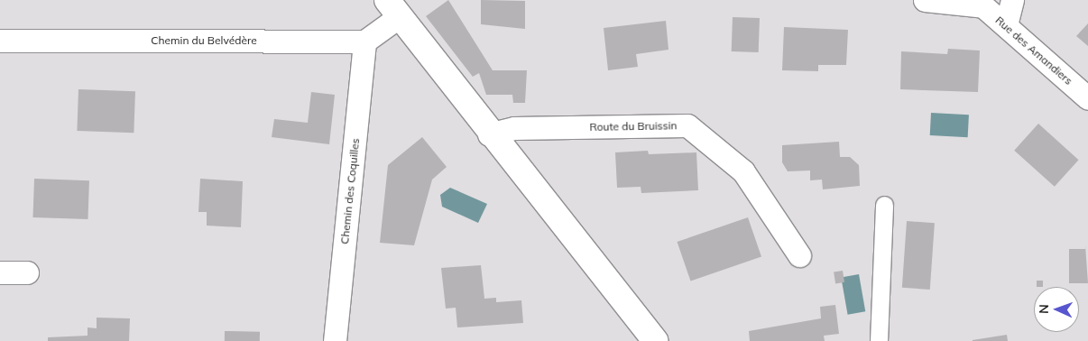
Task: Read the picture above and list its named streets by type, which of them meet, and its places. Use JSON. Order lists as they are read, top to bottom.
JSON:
{
  "streets": {
    "street": [
      "Chemin du Belvédère",
      "Rue des Amandiers",
      "Route du Bruissin",
      "Chemin des Coquilles"
    ]
  },
  "crossings": [
    ["Chemin du Belvédère", "Chemin des Coquilles"]
  ],
  "north": "left"
}
